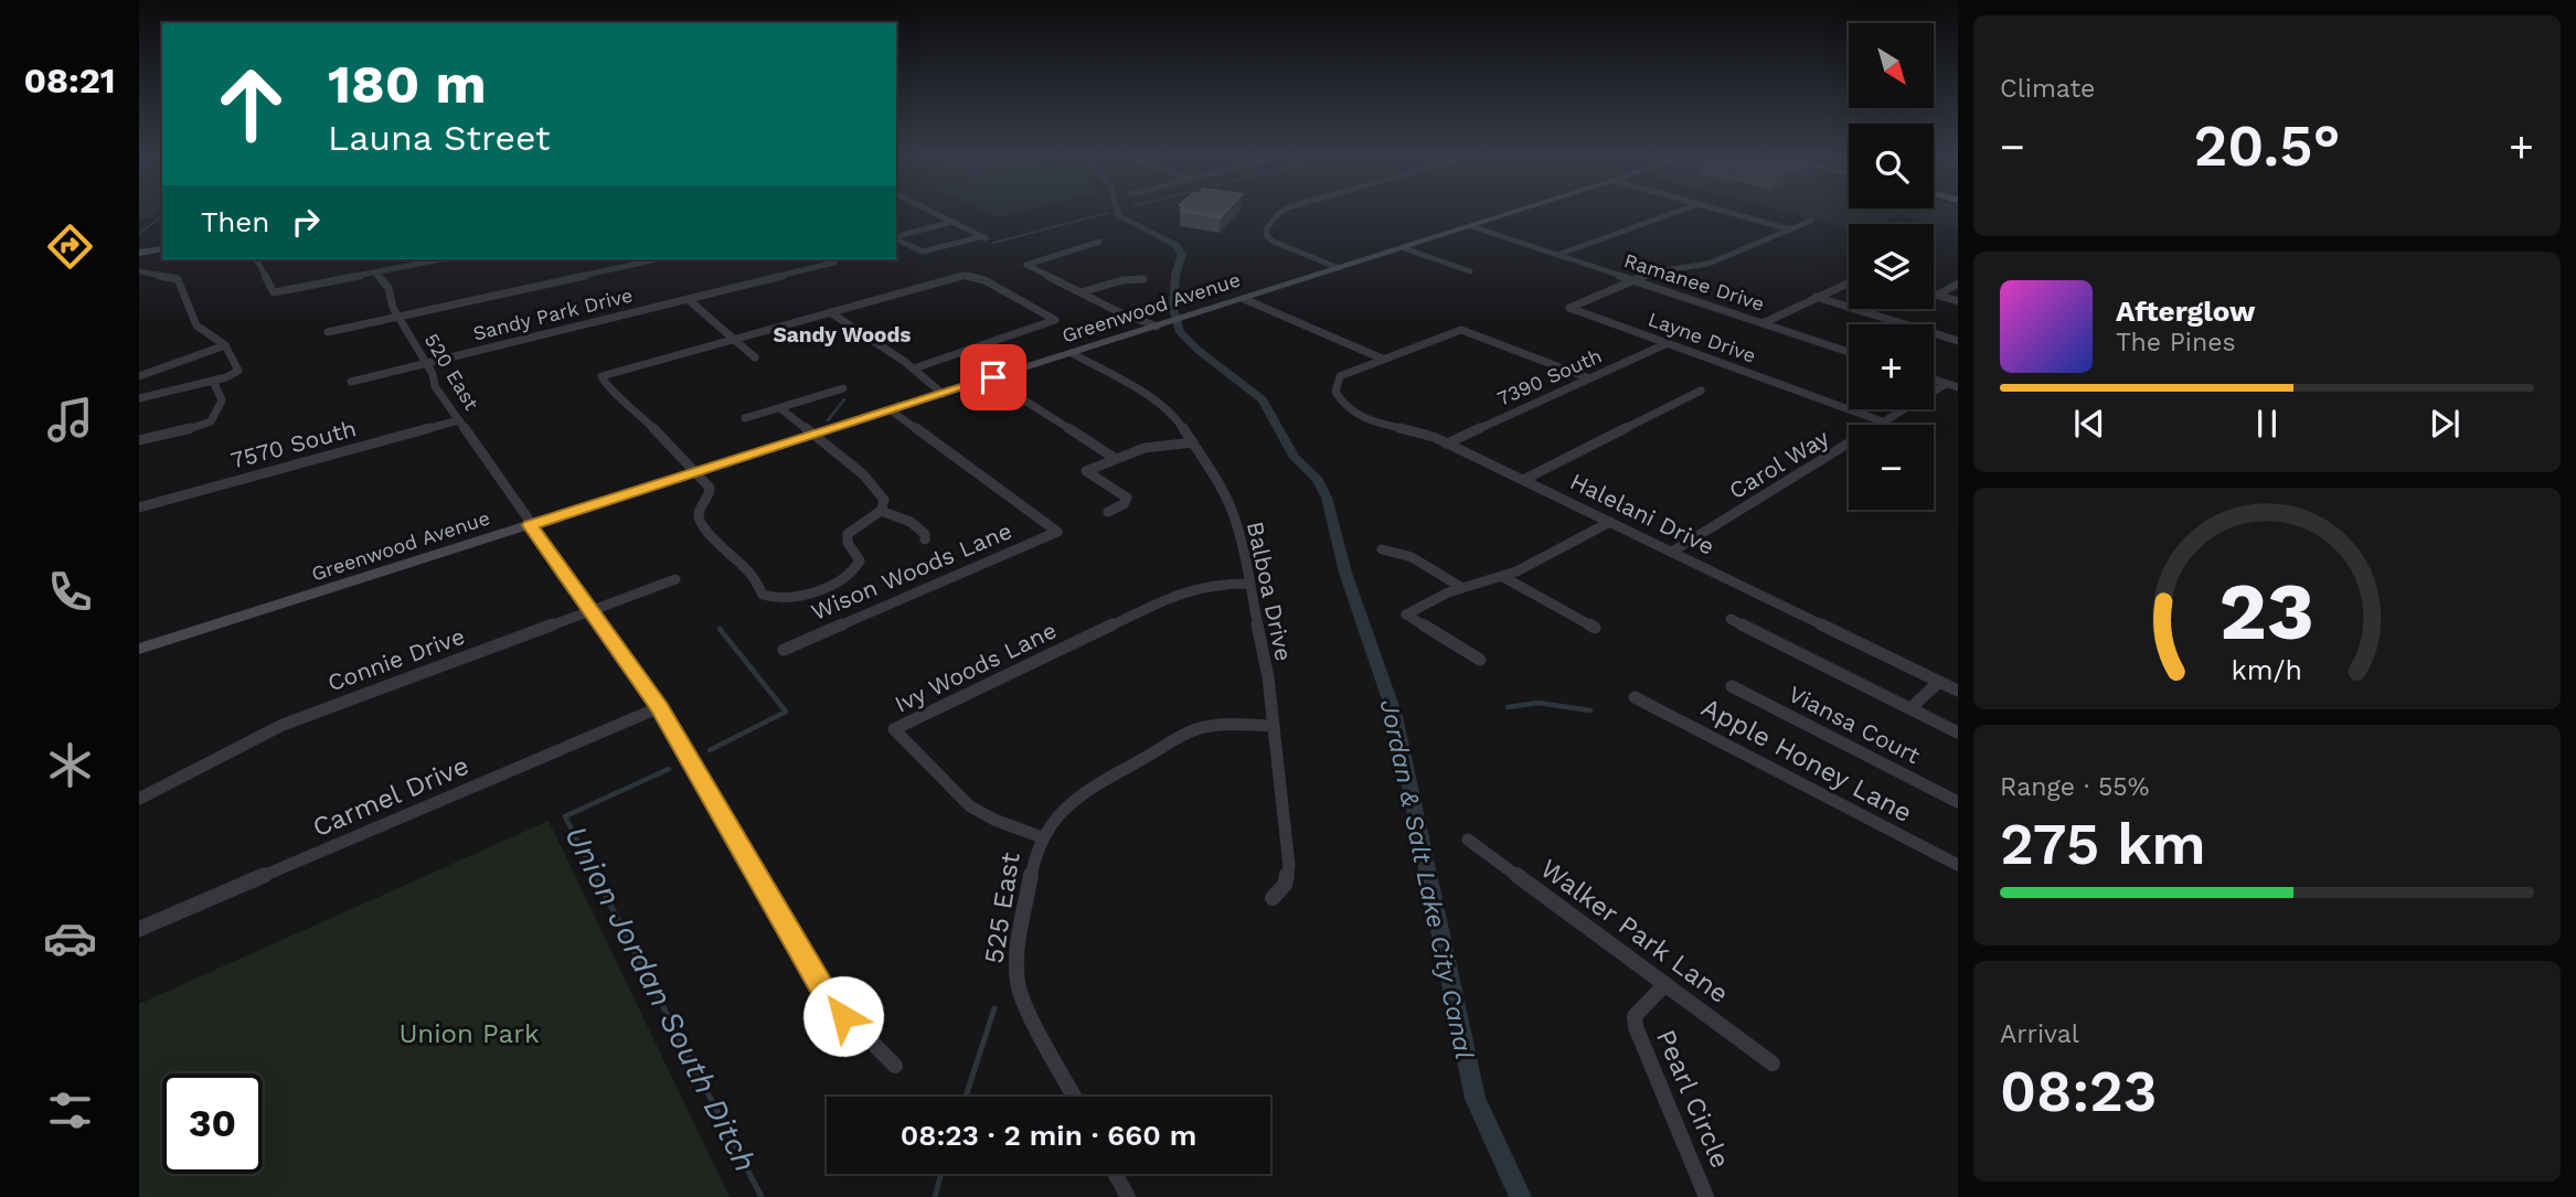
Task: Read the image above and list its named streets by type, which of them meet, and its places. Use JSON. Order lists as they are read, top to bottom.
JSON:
{
  "streets": {
    "street": [
      "Ramanee Drive",
      "Greenwood Avenue",
      "Sandy Park Drive",
      "Layne Drive",
      "520 East",
      "7390 South",
      "7570 South",
      "Carol Way",
      "Halelani Drive",
      "Wison Woods Lane",
      "Balboa Drive",
      "Connie Drive",
      "Ivy Woods Lane",
      "Viansa Court",
      "Apple Honey Lane",
      "Carmel Drive",
      "525 East",
      "Walker Park Lane",
      "Pearl Circle"
    ]
  },
  "crossings": [
    ["Ramanee Drive", "Greenwood Avenue"],
    ["Ramanee Drive", "Layne Drive"],
    ["Greenwood Avenue", "520 East"],
    ["Greenwood Avenue", "Wison Woods Lane"],
    ["Greenwood Avenue", "Balboa Drive"],
    ["Sandy Park Drive", "520 East"],
    ["Layne Drive", "7390 South"],
    ["Layne Drive", "Carol Way"],
    ["520 East", "7570 South"],
    ["520 East", "Connie Drive"],
    ["520 East", "Carmel Drive"],
    ["7390 South", "Halelani Drive"],
    ["Carol Way", "Halelani Drive"],
    ["Balboa Drive", "Ivy Woods Lane"],
    ["Ivy Woods Lane", "525 East"],
    ["Walker Park Lane", "Pearl Circle"]
  ],
  "districts": ["Sandy Woods"],
  "water": ["Jordan & Salt Lake City Canal", "Union Jordan South Ditch"],
  "parks": ["Union Park"],
  "north": "bottom right",
  "page": {
    "tabs": "08:21",
    "tile": [
      "Climate",
      ["Range · 55%", "275 km"],
      ["Arrival", "08:23"]
    ],
    "map_buttons": ["+", "−"],
    "turn": ["180 m", "Launa Street"],
    "heat": ["−", "20.5°", "+"],
    "then": "Then",
    "song": ["Afterglow", "The Pines"],
    "limit": "30",
    "trip": "08:23 · 2 min · 660 m",
    "gauge": ["23", "km/h"]
  }
}
